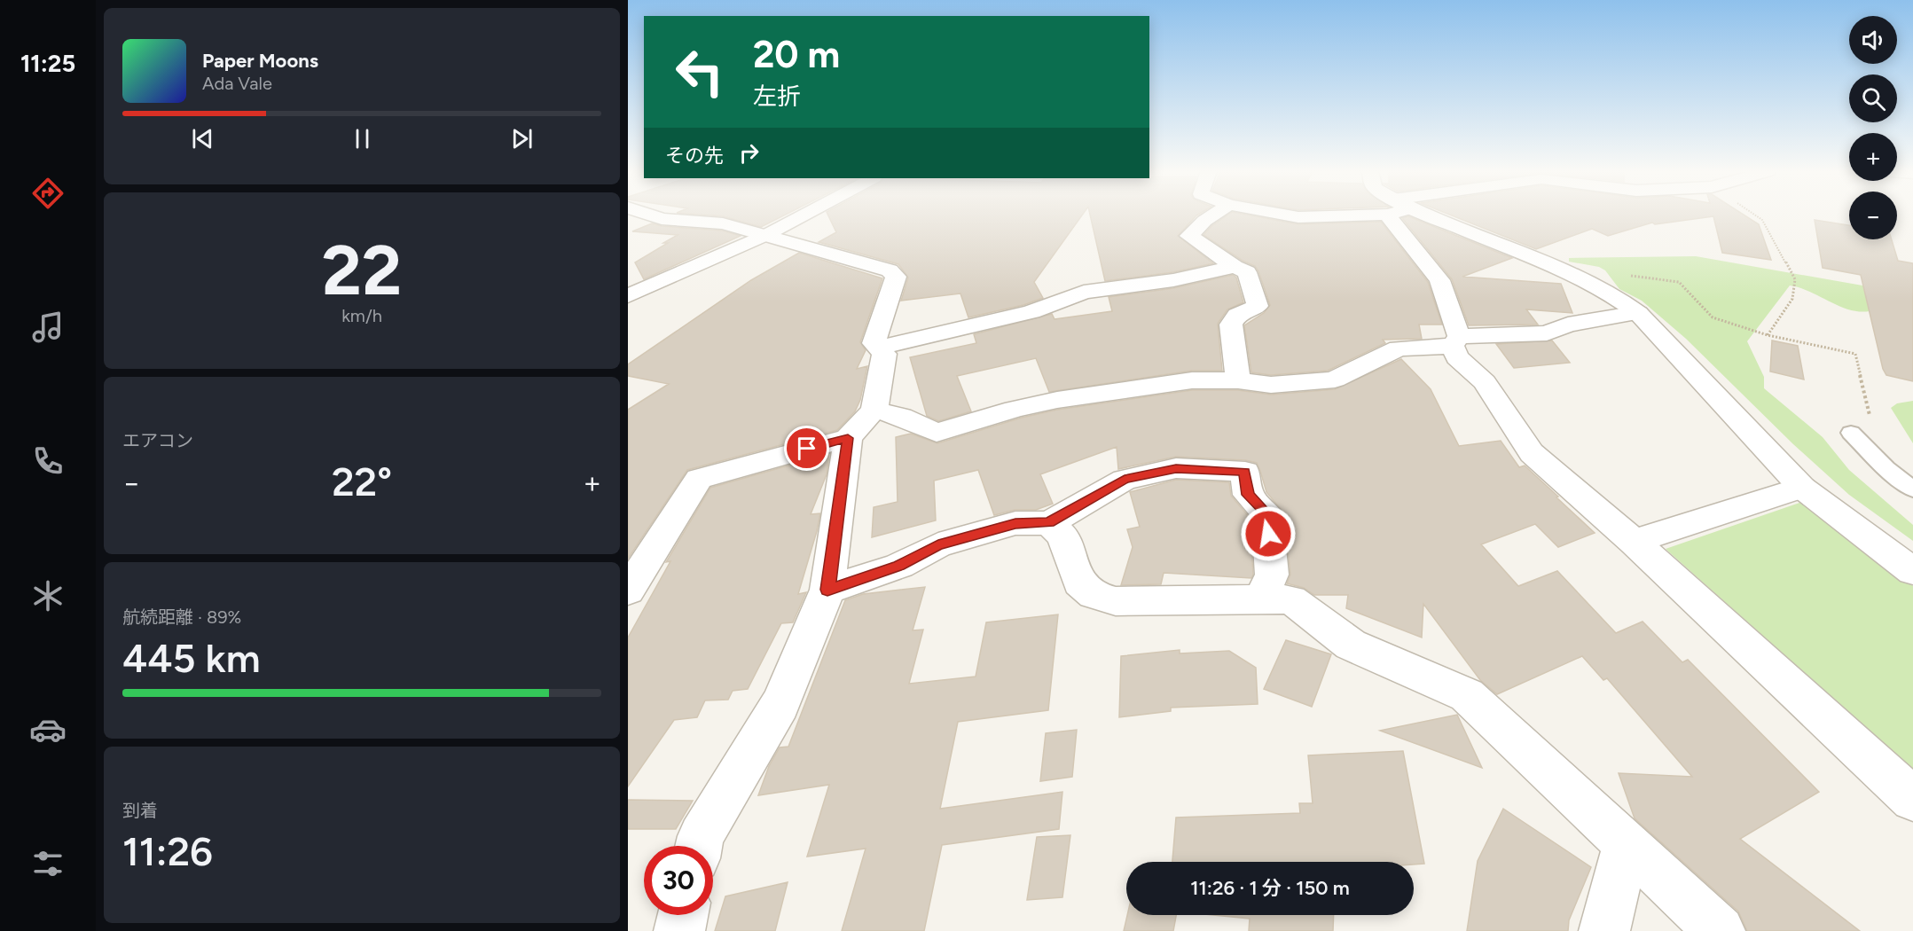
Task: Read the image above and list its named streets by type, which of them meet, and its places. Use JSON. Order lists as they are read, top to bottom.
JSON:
{
  "page": {
    "tabs": "11:25",
    "map_buttons": ["+", "−"],
    "turn": ["20 m", "左折"],
    "song": ["Paper Moons", "Ada Vale"],
    "then": "その先",
    "tile": [
      ["22", "km/h"],
      "エアコン",
      ["航続距離 · 89%", "445 km"],
      ["到着", "11:26"]
    ],
    "heat": ["−", "22°", "+"],
    "limit": "30",
    "trip": "11:26 · 1 分 · 150 m"
  }
}
